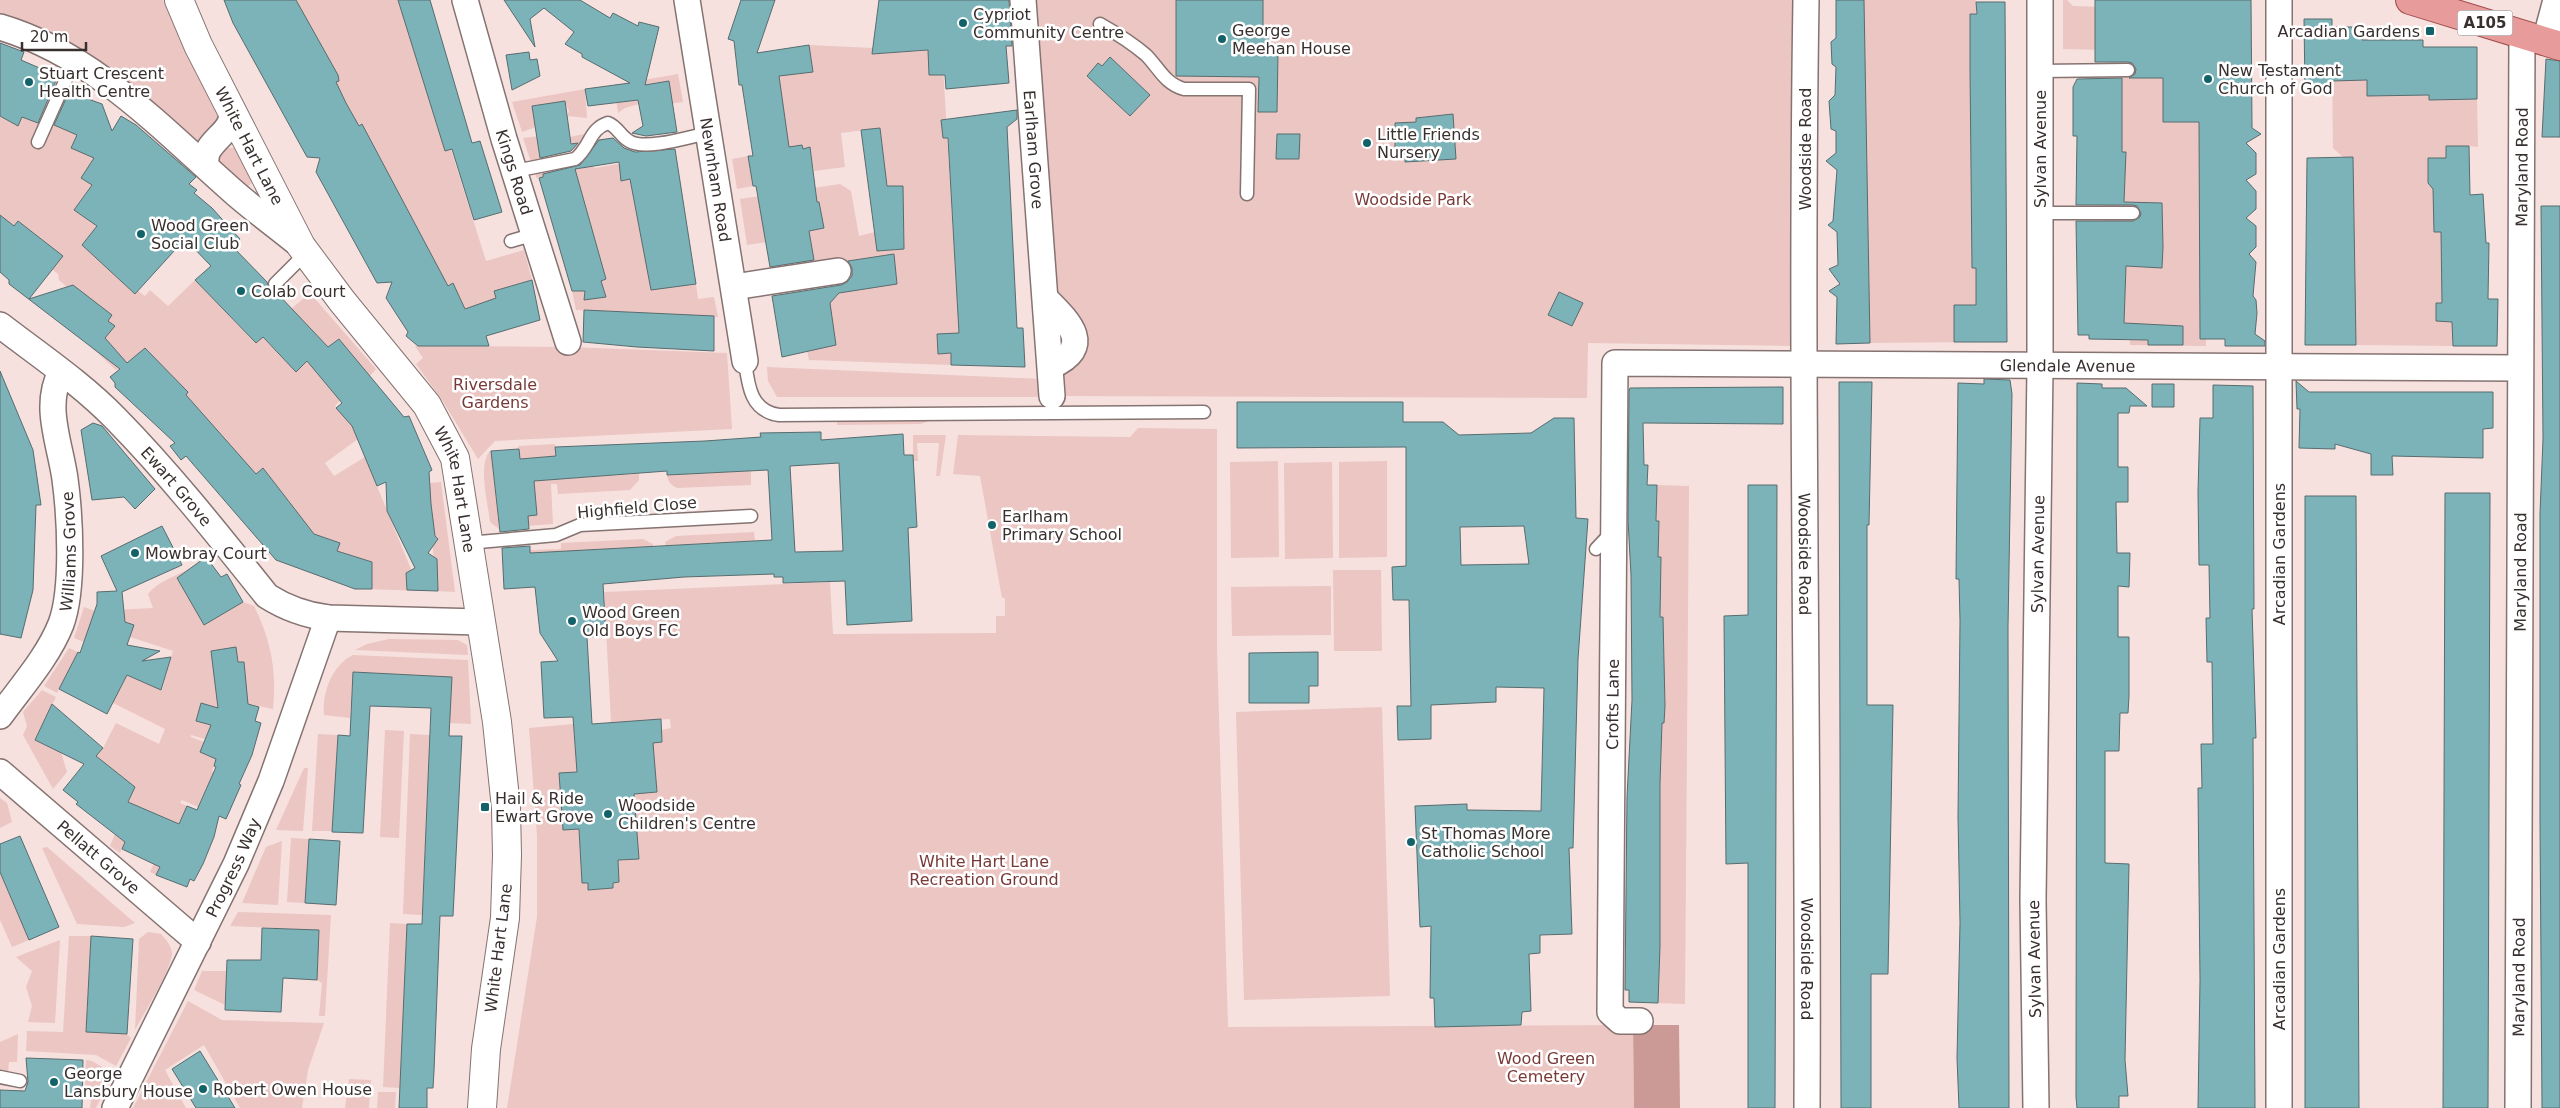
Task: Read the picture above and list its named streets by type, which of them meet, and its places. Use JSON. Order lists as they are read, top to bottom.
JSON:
{
  "streets": {
    "main road": ["A105"],
    "street": [
      "White Hart Lane",
      "Earlham Grove",
      "Woodside Road",
      "Sylvan Avenue",
      "Maryland Road",
      "Kings Road",
      "Newnham Road",
      "Glendale Avenue",
      "Ewart Grove",
      "Williams Grove",
      "Arcadian Gardens",
      "Crofts Lane",
      "Pellatt Grove",
      "Progress Way"
    ],
    "lane": ["Highfield Close"]
  },
  "crossings": [
    ["A105", "Maryland Road"],
    ["White Hart Lane", "Ewart Grove"],
    ["White Hart Lane", "Highfield Close"],
    ["Woodside Road", "Glendale Avenue"],
    ["Sylvan Avenue", "Glendale Avenue"],
    ["Maryland Road", "Glendale Avenue"],
    ["Glendale Avenue", "Arcadian Gardens"],
    ["Glendale Avenue", "Crofts Lane"],
    ["Ewart Grove", "Williams Grove"],
    ["Ewart Grove", "Progress Way"],
    ["Pellatt Grove", "Progress Way"]
  ],
  "parks": [
    "Woodside Park",
    "Riversdale Gardens",
    "White Hart Lane Recreation Ground",
    "Wood Green Cemetery"
  ],
  "places": {
    "other": [
      "Cypriot Community Centre",
      "George Meehan House",
      "New Testament Church of God",
      "Stuart Crescent Health Centre",
      "Little Friends Nursery",
      "Wood Green Social Club",
      "Colab Court",
      "Earlham Primary School",
      "Mowbray Court",
      "Wood Green Old Boys FC",
      "Woodside Children's Centre",
      "St Thomas More Catholic School",
      "George Lansbury House",
      "Robert Owen House"
    ],
    "transit": ["Arcadian Gardens", "Hail & Ride Ewart Grove"]
  },
  "scale_bar": "20 m"
}
